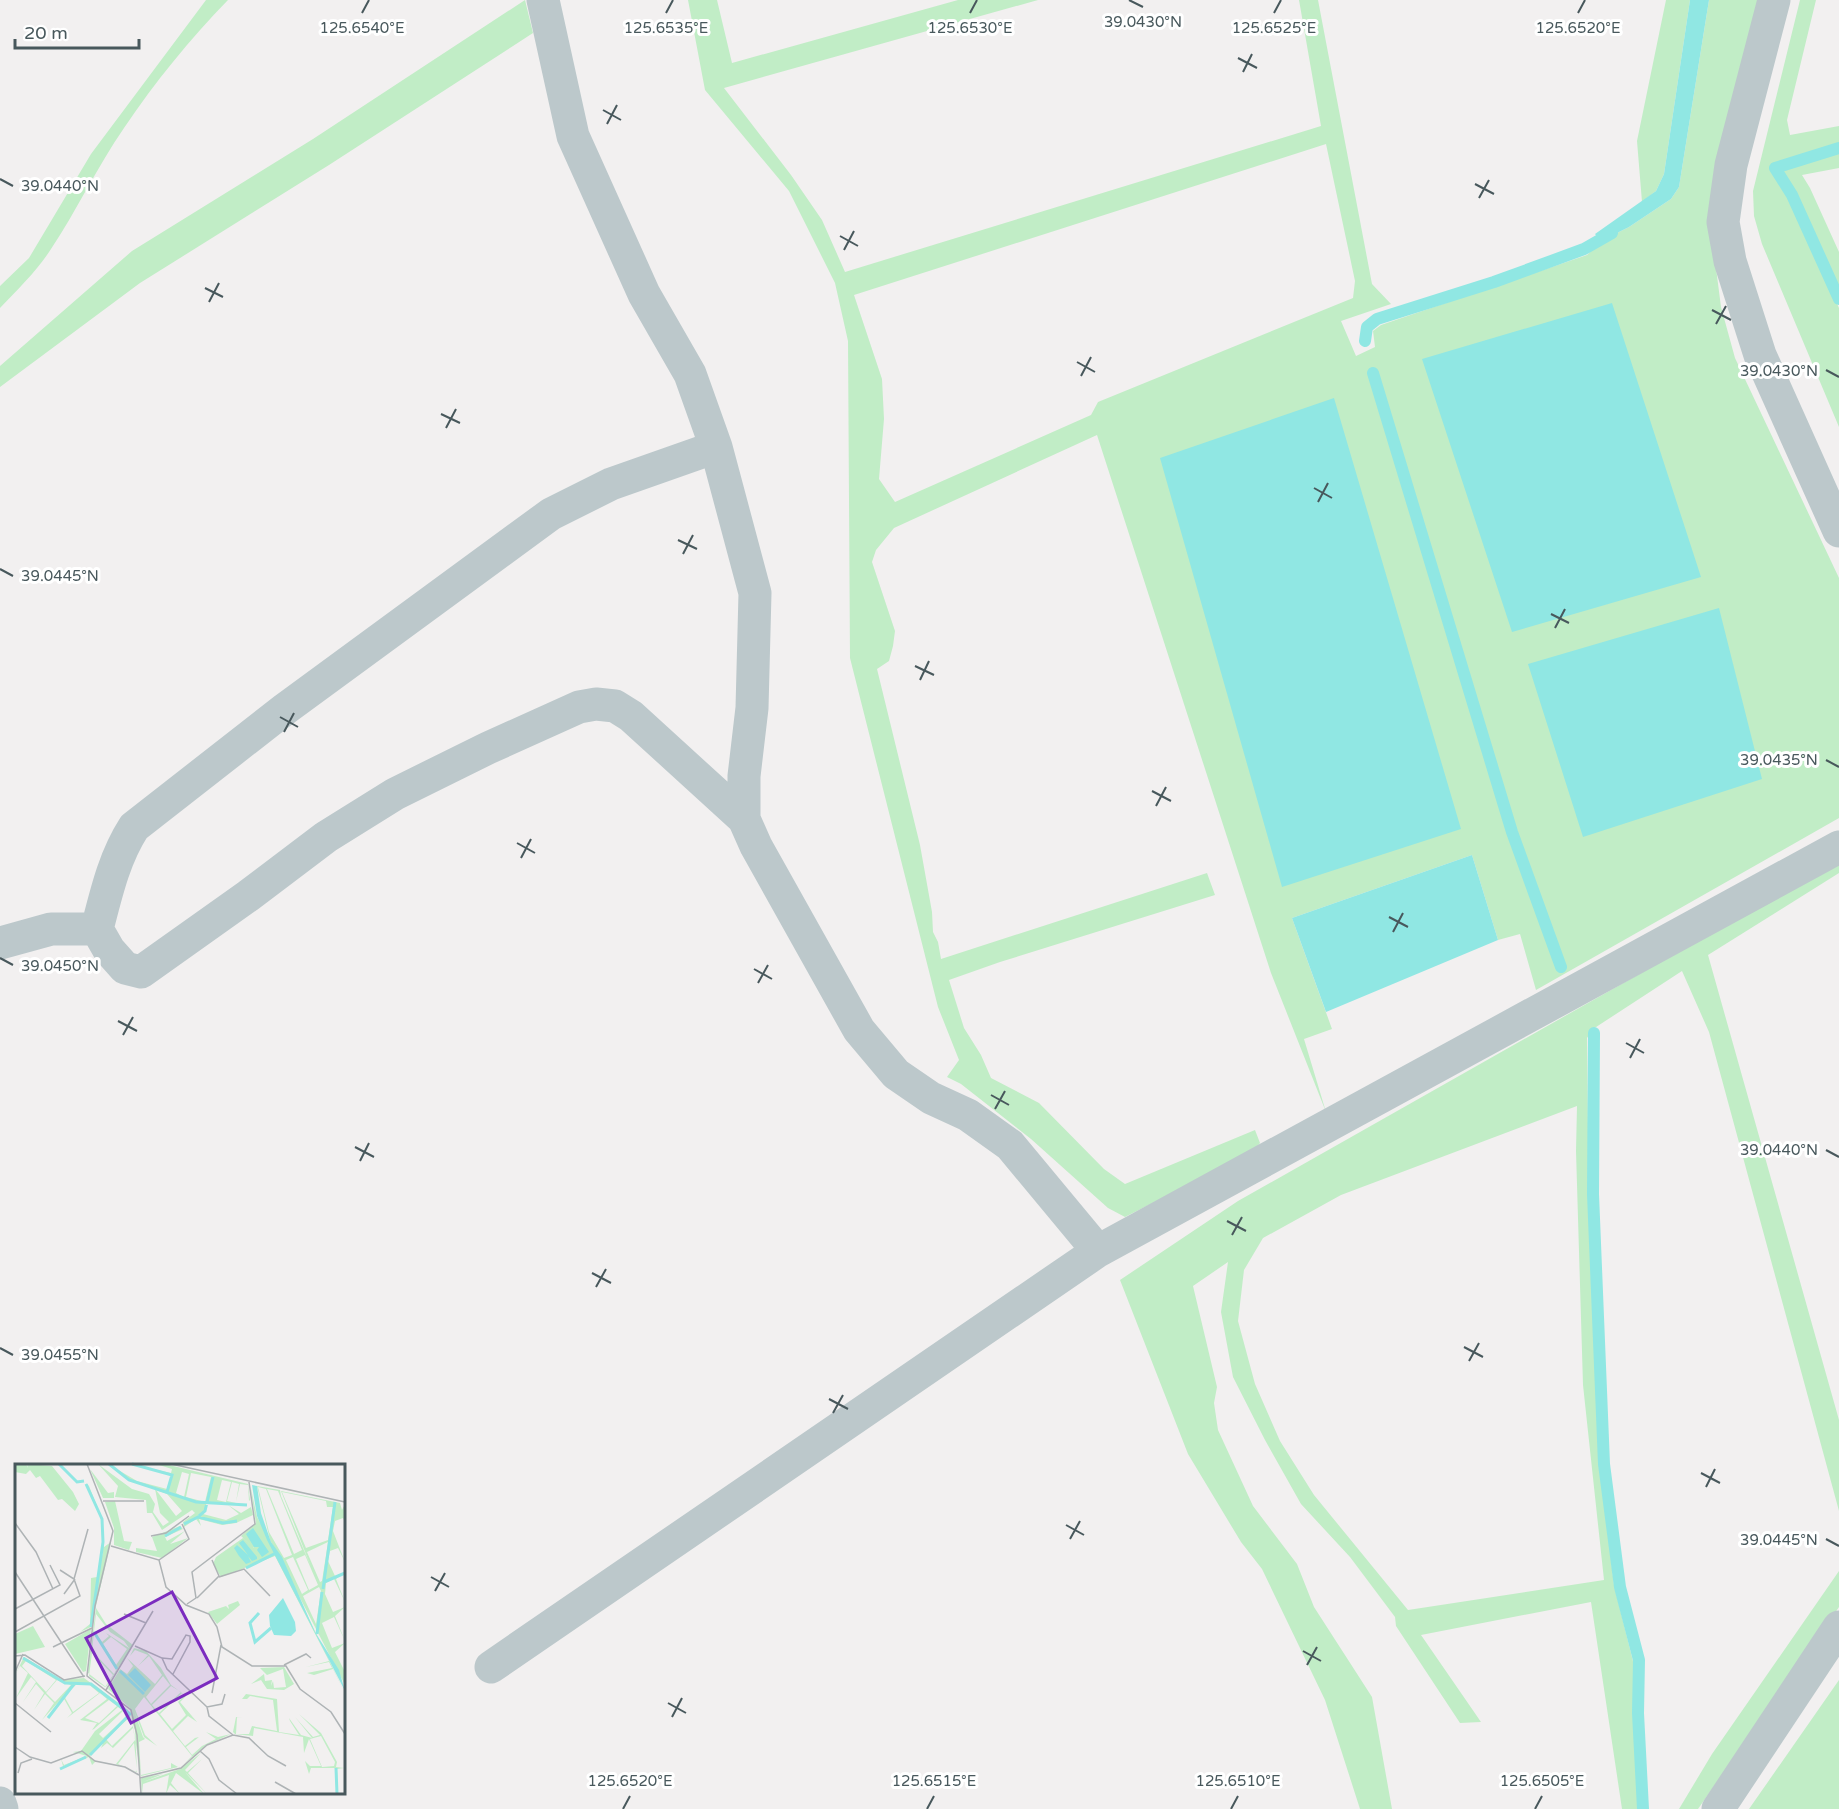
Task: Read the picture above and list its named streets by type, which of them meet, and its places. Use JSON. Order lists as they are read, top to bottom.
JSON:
{
  "scale_bar": "20 m",
  "coordinates": [
    "39.0430°N",
    "125.6540°E",
    "125.6535°E",
    "125.6530°E",
    "125.6525°E",
    "125.6520°E",
    "39.0440°N",
    "39.0445°N",
    "39.0435°N",
    "39.0450°N",
    "39.0455°N",
    "125.6515°E",
    "125.6510°E",
    "125.6505°E"
  ]
}
